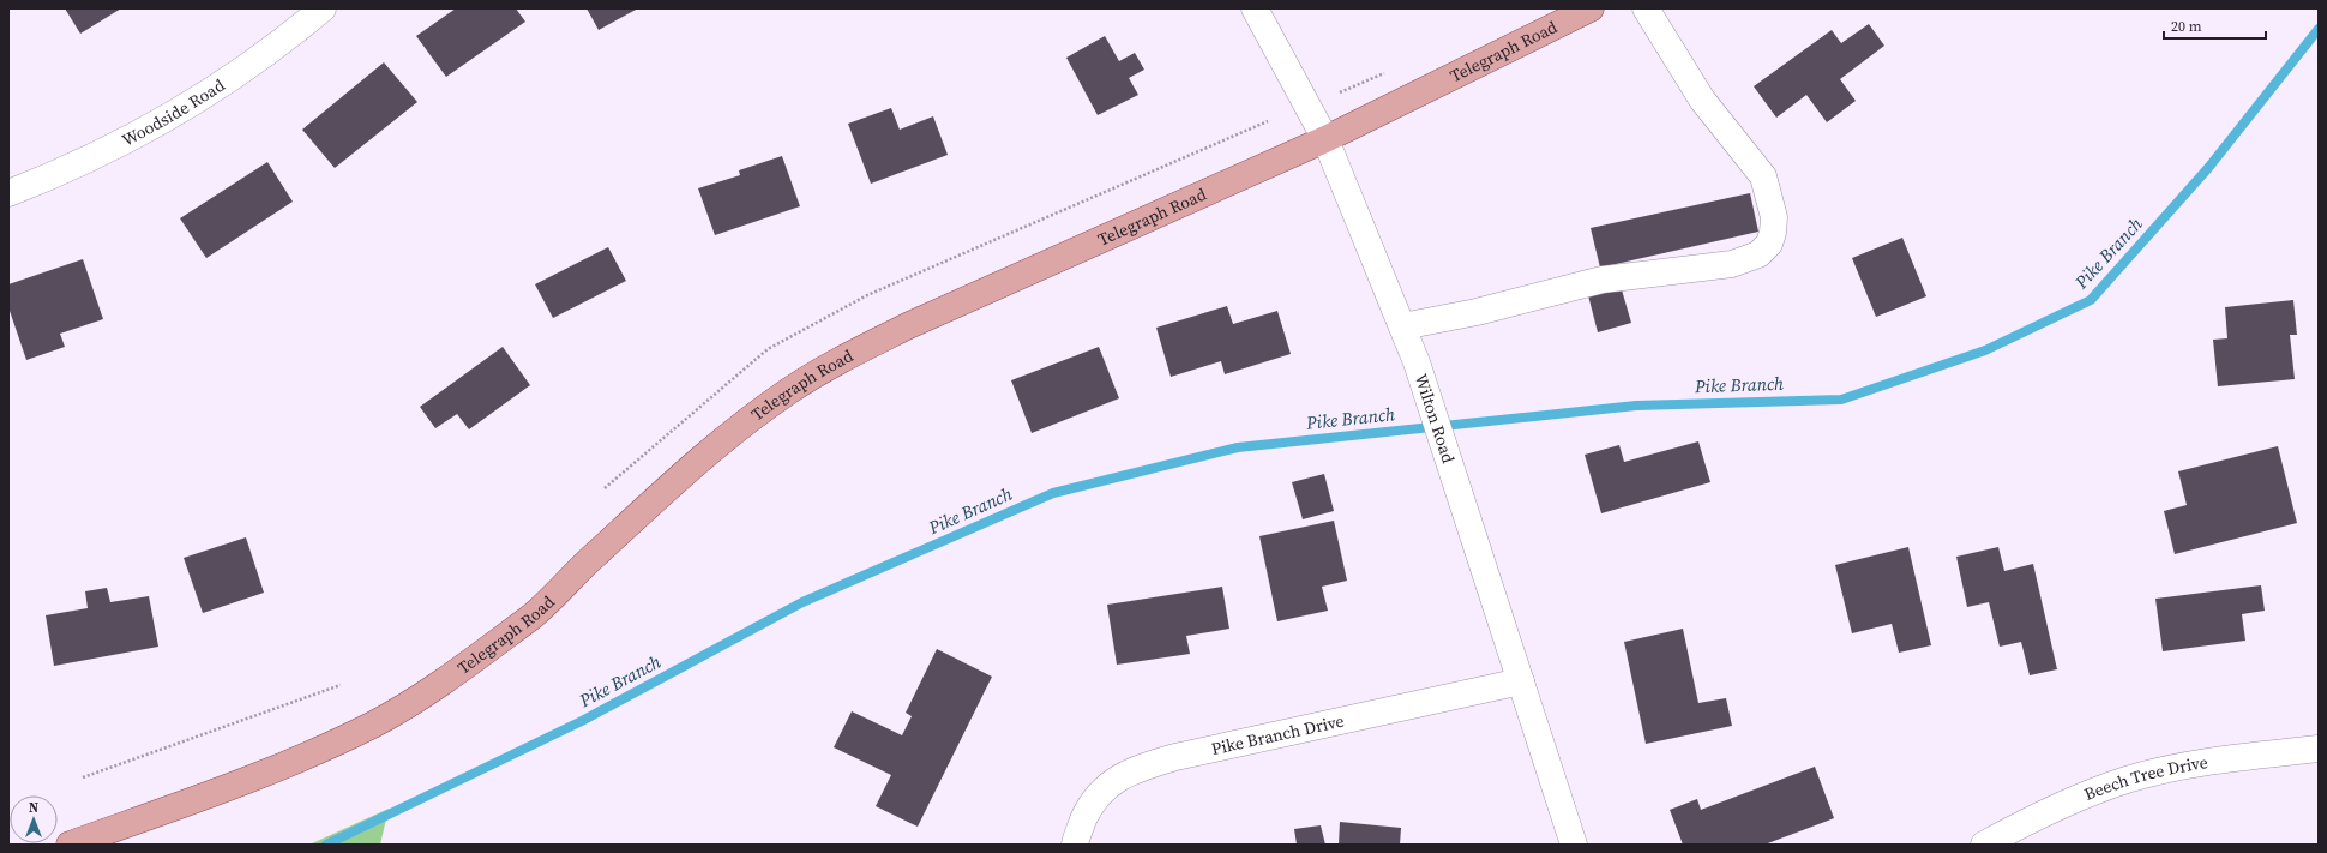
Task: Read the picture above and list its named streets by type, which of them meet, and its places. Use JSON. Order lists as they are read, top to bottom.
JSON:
{
  "streets": {
    "main road": ["Telegraph Road"],
    "street": [
      "Woodside Road",
      "Wilton Road",
      "Pike Branch Drive",
      "Beech Tree Drive"
    ]
  },
  "crossings": [
    ["Telegraph Road", "Wilton Road"],
    ["Wilton Road", "Pike Branch Drive"]
  ],
  "water": ["Pike Branch"],
  "scale_bar": "20 m",
  "north": "top"
}
